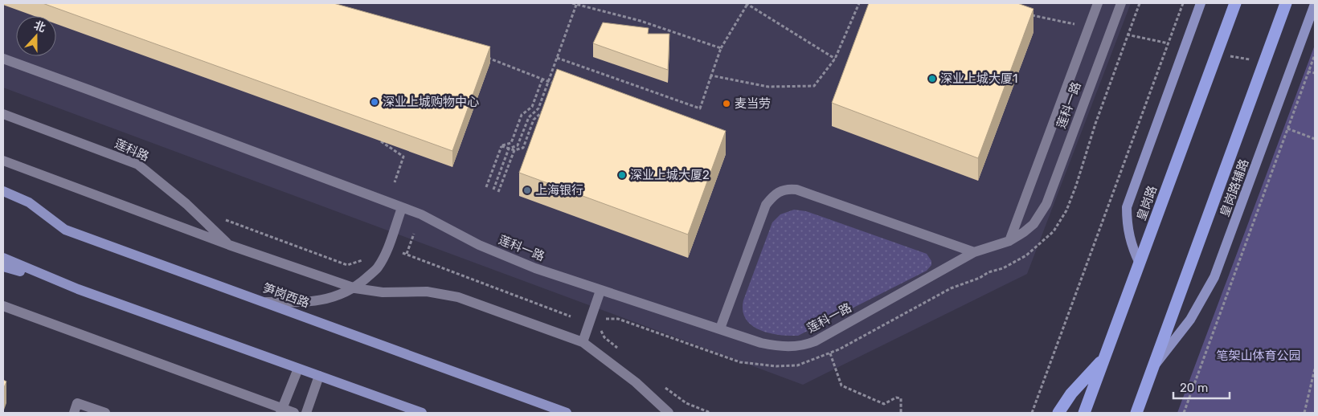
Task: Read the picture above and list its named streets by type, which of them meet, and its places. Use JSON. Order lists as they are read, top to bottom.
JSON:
{
  "streets": {
    "highway": ["皇岗路"],
    "main road": ["皇岗路辅路", "笋岗西路"],
    "street": ["莲科一路", "莲科路"]
  },
  "parks": ["笔架山体育公园"],
  "places": [
    "深业上城大厦1",
    "深业上城购物中心",
    "麦当劳",
    "深业上城大厦2",
    "上海银行"
  ],
  "scale_bar": "20 m",
  "north": "top"
}
